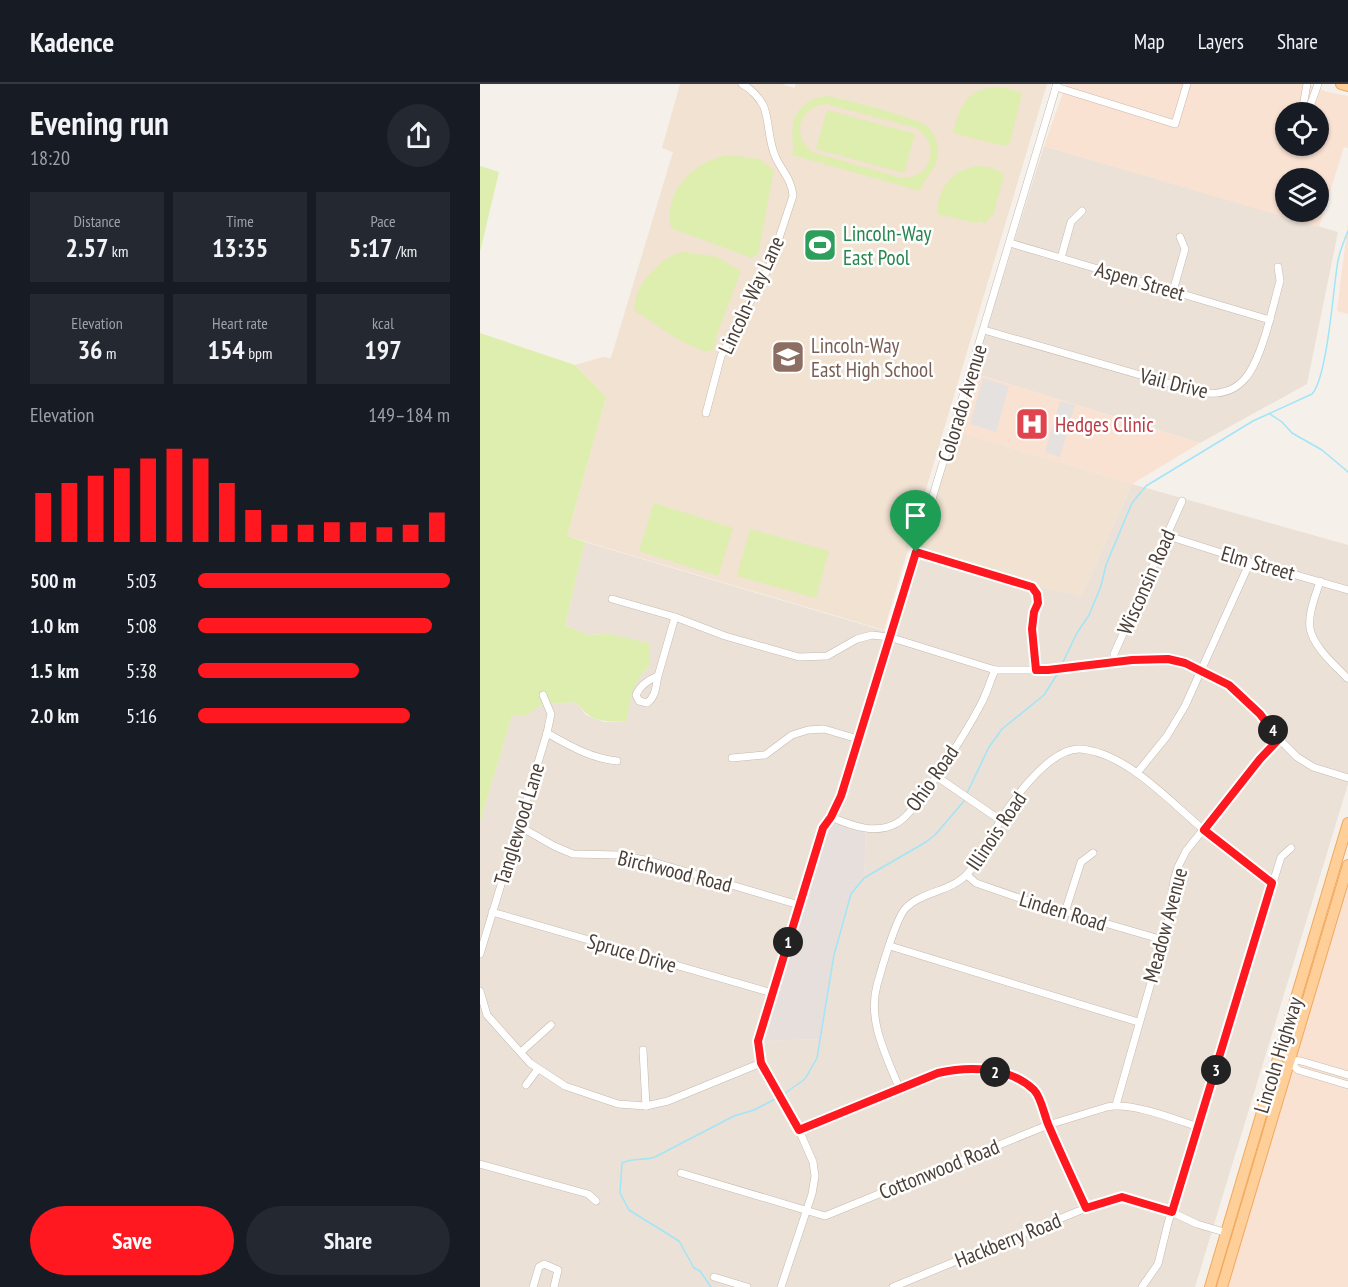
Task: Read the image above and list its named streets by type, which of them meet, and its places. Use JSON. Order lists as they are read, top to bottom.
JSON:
{
  "streets": {
    "main road": ["Lincoln Highway"],
    "street": [
      "Aspen Street",
      "Lincoln-Way Lane",
      "Vail Drive",
      "Colorado Avenue",
      "Elm Street",
      "Wisconsin Road",
      "Ohio Road",
      "Tanglewood Lane",
      "Illinois Road",
      "Birchwood Road",
      "Linden Road",
      "Meadow Avenue",
      "Spruce Drive",
      "Cottonwood Road",
      "Hackberry Road"
    ]
  },
  "crossings": [
    ["Aspen Street", "Vail Drive"],
    ["Aspen Street", "Colorado Avenue"],
    ["Vail Drive", "Colorado Avenue"],
    ["Colorado Avenue", "Ohio Road"],
    ["Colorado Avenue", "Birchwood Road"],
    ["Colorado Avenue", "Spruce Drive"],
    ["Elm Street", "Wisconsin Road"],
    ["Tanglewood Lane", "Birchwood Road"],
    ["Tanglewood Lane", "Spruce Drive"],
    ["Illinois Road", "Linden Road"],
    ["Linden Road", "Meadow Avenue"],
    ["Meadow Avenue", "Cottonwood Road"],
    ["Lincoln Highway", "Hackberry Road"]
  ],
  "places": {
    "sports": ["Lincoln-Way East Pool"],
    "school or university": ["Lincoln-Way East High School"],
    "hospital": ["Hedges Clinic"]
  },
  "page": {
    "header": "Kadence",
    "nav": ["Map", "Layers", "Share"],
    "heading": ["Evening run", "18:20"],
    "stats": [
      ["Distance", "2.57 km"],
      ["Time", "13:35"],
      ["Pace", "5:17 /km"],
      ["Elevation", "36 m"],
      ["Heart rate", "154 bpm"],
      ["kcal", "197"]
    ],
    "chart": ["Elevation", "149–184 m"],
    "list": [
      {
        "name": "500 m",
        "note": "5:03"
      },
      {
        "name": "1.0 km",
        "note": "5:08"
      },
      {
        "name": "1.5 km",
        "note": "5:38"
      },
      {
        "name": "2.0 km",
        "note": "5:16"
      }
    ],
    "pins": [
      "4",
      "1",
      "3",
      "2"
    ],
    "buttons": ["Save", "Share"]
  }
}
